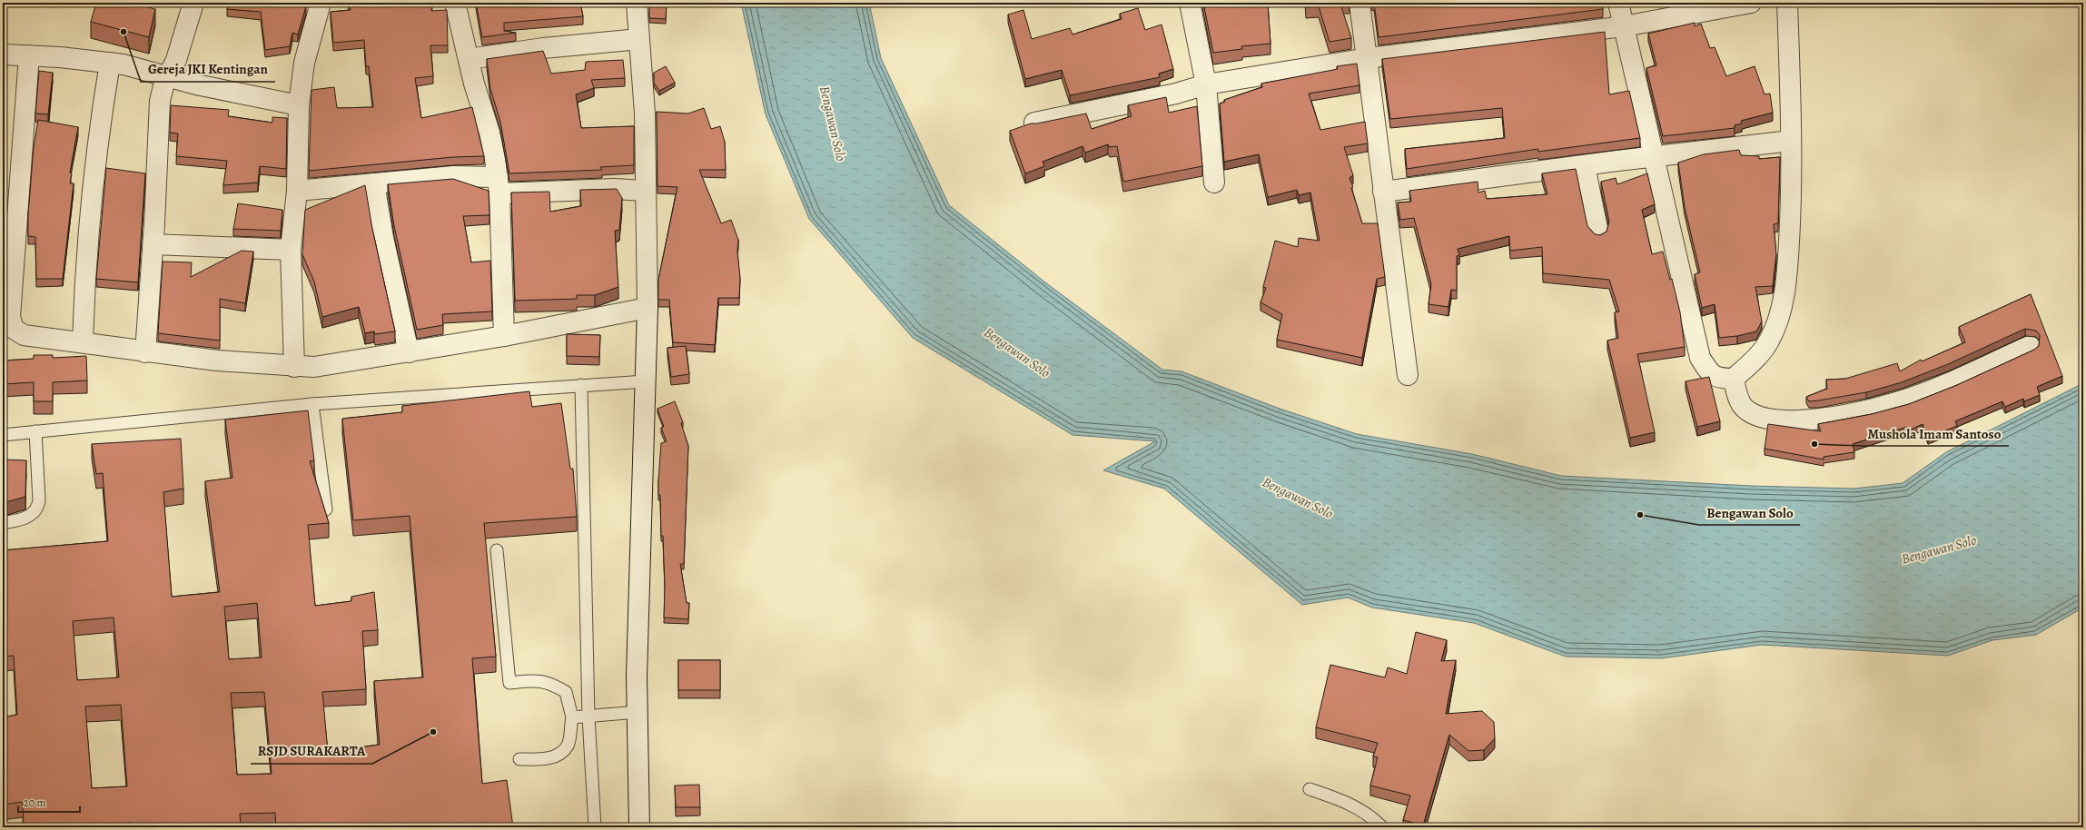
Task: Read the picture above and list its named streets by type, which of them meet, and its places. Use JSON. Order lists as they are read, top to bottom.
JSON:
{
  "water": ["Bengawan Solo"],
  "places": [
    "Gereja JKI Kentingan",
    "Mushola Imam Santoso",
    "Bengawan Solo",
    "RSJD SURAKARTA"
  ],
  "scale_bar": "20 m"
}
